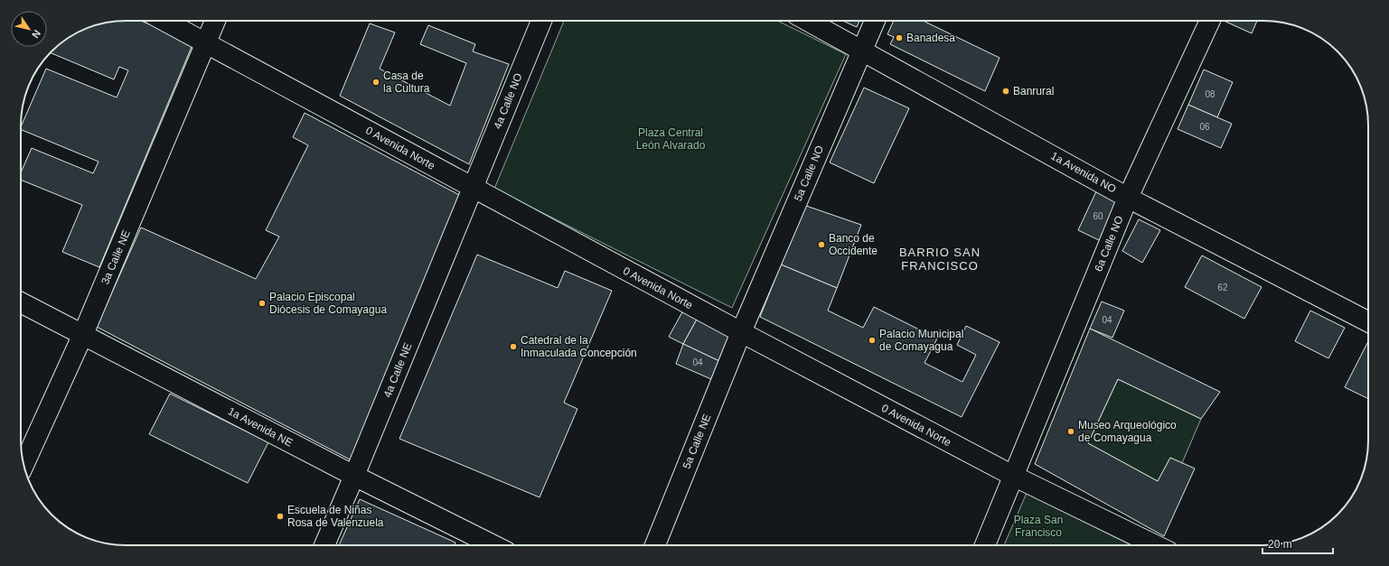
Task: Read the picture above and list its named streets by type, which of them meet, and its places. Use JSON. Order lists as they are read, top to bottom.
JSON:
{
  "streets": {
    "street": [
      "4a Calle NO",
      "0 Avenida Norte",
      "1a Avenida NO",
      "5a Calle NO",
      "6a Calle NO",
      "3a Calle NE",
      "4a Calle NE",
      "1a Avenida NE",
      "5a Calle NE"
    ]
  },
  "crossings": [
    ["4a Calle NO", "0 Avenida Norte"],
    ["4a Calle NO", "4a Calle NE"],
    ["0 Avenida Norte", "5a Calle NO"],
    ["0 Avenida Norte", "6a Calle NO"],
    ["0 Avenida Norte", "3a Calle NE"],
    ["0 Avenida Norte", "4a Calle NE"],
    ["0 Avenida Norte", "5a Calle NE"],
    ["1a Avenida NO", "5a Calle NO"],
    ["1a Avenida NO", "6a Calle NO"],
    ["5a Calle NO", "5a Calle NE"],
    ["3a Calle NE", "1a Avenida NE"],
    ["4a Calle NE", "1a Avenida NE"]
  ],
  "districts": ["BARRIO SAN FRANCISCO"],
  "parks": ["Plaza Central León Alvarado", "Plaza San Francisco"],
  "places": [
    "Banadesa",
    "Casa de la Cultura",
    "Banrural",
    "Banco de Occidente",
    "Palacio Episcopal Diócesis de Comayagua",
    "Palacio Municipal de Comayagua",
    "Catedral de la Inmaculada Concepción",
    "Museo Arqueológico de Comayagua",
    "Escuela de Niñas Rosa de Valenzuela"
  ],
  "house_numbers": [
    "08",
    "06",
    "60",
    "62",
    "04",
    "04"
  ],
  "scale_bar": "20 m",
  "north": "bottom right"
}
